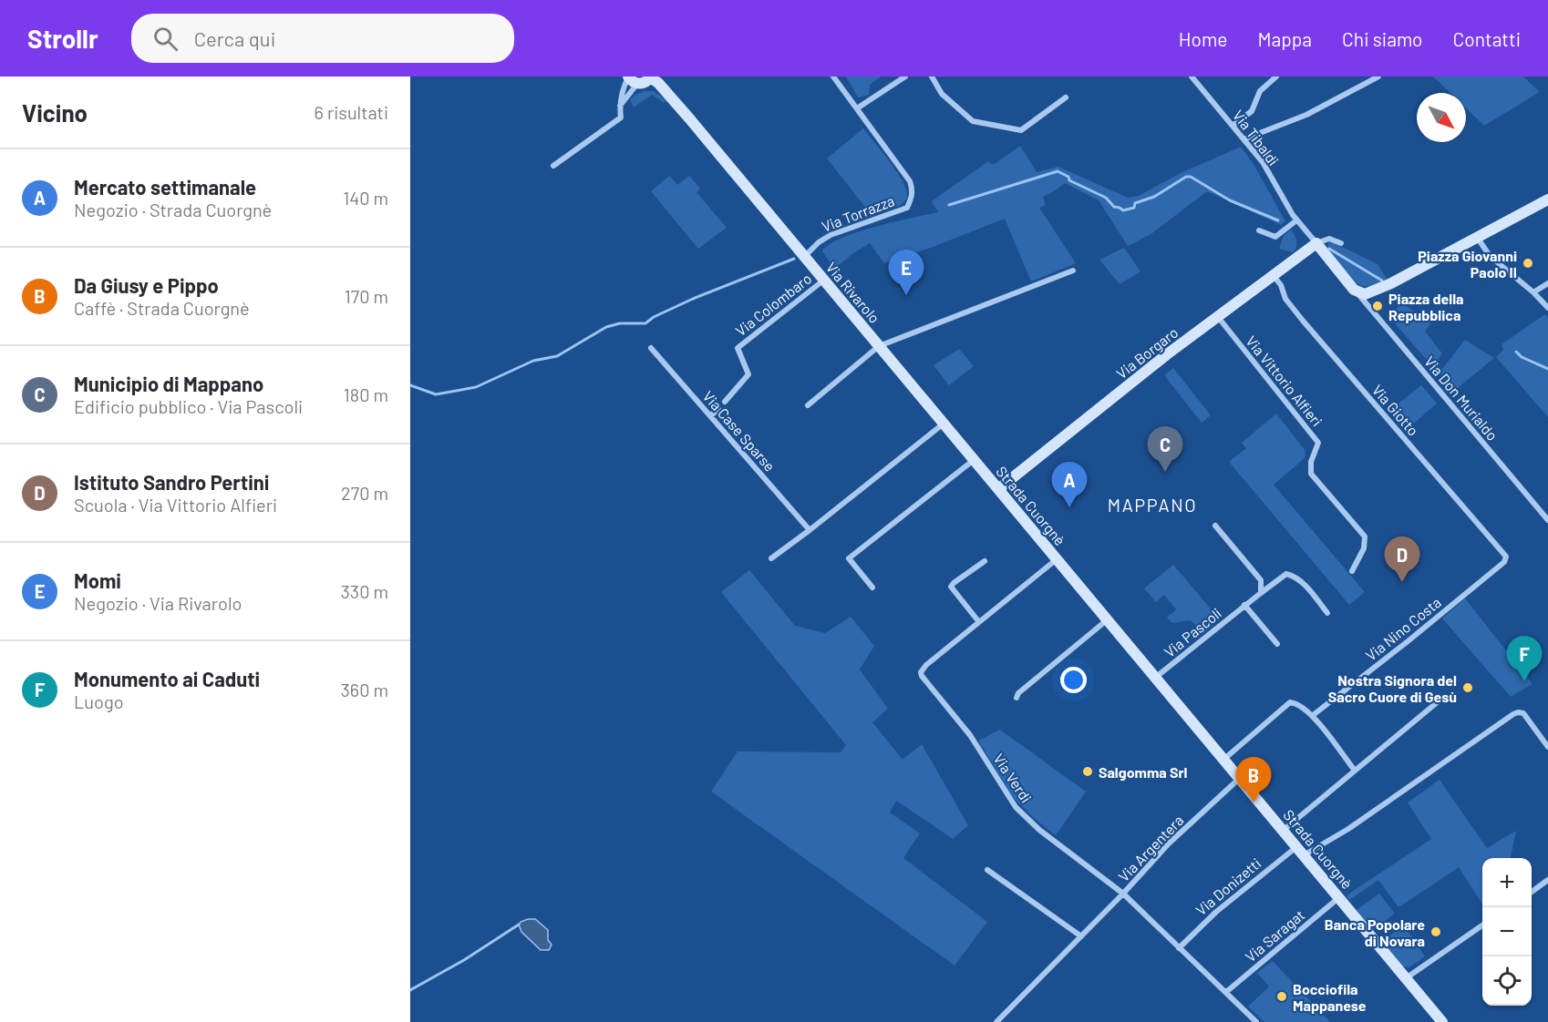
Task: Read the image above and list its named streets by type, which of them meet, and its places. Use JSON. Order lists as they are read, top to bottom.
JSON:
{
  "streets": {
    "main road": ["Via Rivarolo", "Via Borgaro", "Strada Cuorgnè"],
    "street": [
      "Via Tibaldi",
      "Via Torrazza",
      "Via Colombaro",
      "Via Vittorio Alfieri",
      "Via Don Murialdo",
      "Via Giotto",
      "Via Case Sparse",
      "Via Nino Costa",
      "Via Pascoli",
      "Via Verdi",
      "Via Argentera",
      "Via Donizetti",
      "Via Saragat"
    ]
  },
  "crossings": [
    ["Via Tibaldi", "Via Borgaro"],
    ["Via Torrazza", "Via Rivarolo"],
    ["Via Rivarolo", "Via Colombaro"],
    ["Via Rivarolo", "Strada Cuorgnè"],
    ["Via Borgaro", "Via Vittorio Alfieri"],
    ["Via Borgaro", "Via Giotto"],
    ["Via Borgaro", "Strada Cuorgnè"],
    ["Via Giotto", "Via Nino Costa"],
    ["Strada Cuorgnè", "Via Pascoli"],
    ["Strada Cuorgnè", "Via Verdi"],
    ["Strada Cuorgnè", "Via Argentera"],
    ["Strada Cuorgnè", "Via Donizetti"],
    ["Strada Cuorgnè", "Via Saragat"],
    ["Via Verdi", "Via Argentera"],
    ["Via Verdi", "Via Donizetti"],
    ["Via Verdi", "Via Saragat"]
  ],
  "districts": ["MAPPANO"],
  "places": [
    "Piazza Giovanni Paolo II",
    "Piazza della Repubblica",
    "Nostra Signora del Sacro Cuore di Gesù",
    "Salgomma Srl",
    "Banca Popolare di Novara",
    "Bocciofila Mappanese"
  ],
  "north": "bottom right",
  "page": {
    "header": "Strollr",
    "search": "Cerca qui",
    "nav": [
      "Home",
      "Mappa",
      "Chi siamo",
      "Contatti"
    ],
    "heading": ["Vicino", "6 risultati"],
    "list": [
      {
        "mark": "A",
        "name": "Mercato settimanale",
        "note": "Negozio · Strada Cuorgnè",
        "value": "140 m"
      },
      {
        "mark": "B",
        "name": "Da Giusy e Pippo",
        "note": "Caffè · Strada Cuorgnè",
        "value": "170 m"
      },
      {
        "mark": "C",
        "name": "Municipio di Mappano",
        "note": "Edificio pubblico · Via Pascoli",
        "value": "180 m"
      },
      {
        "mark": "D",
        "name": "Istituto Sandro Pertini",
        "note": "Scuola · Via Vittorio Alfieri",
        "value": "270 m"
      },
      {
        "mark": "E",
        "name": "Momi",
        "note": "Negozio · Via Rivarolo",
        "value": "330 m"
      },
      {
        "mark": "F",
        "name": "Monumento ai Caduti",
        "note": "Luogo",
        "value": "360 m"
      }
    ],
    "pins": [
      "E",
      "C",
      "A",
      "D",
      "F",
      "B"
    ],
    "map_buttons": ["+", "−"]
  }
}
